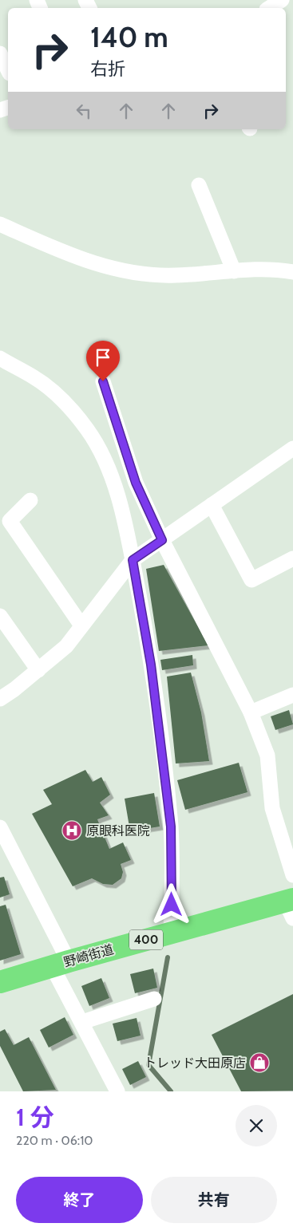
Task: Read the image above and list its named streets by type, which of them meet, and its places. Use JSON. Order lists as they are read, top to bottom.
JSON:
{
  "streets": {
    "highway": ["400", "野崎街道"]
  },
  "places": {
    "hospital": ["原眼科医院"],
    "shop": ["トレッド大田原店"]
  },
  "page": {
    "turn": ["140 m", "右折"],
    "heading": ["1 分", "220 m · 06:10"],
    "buttons": ["終了", "共有"]
  }
}
